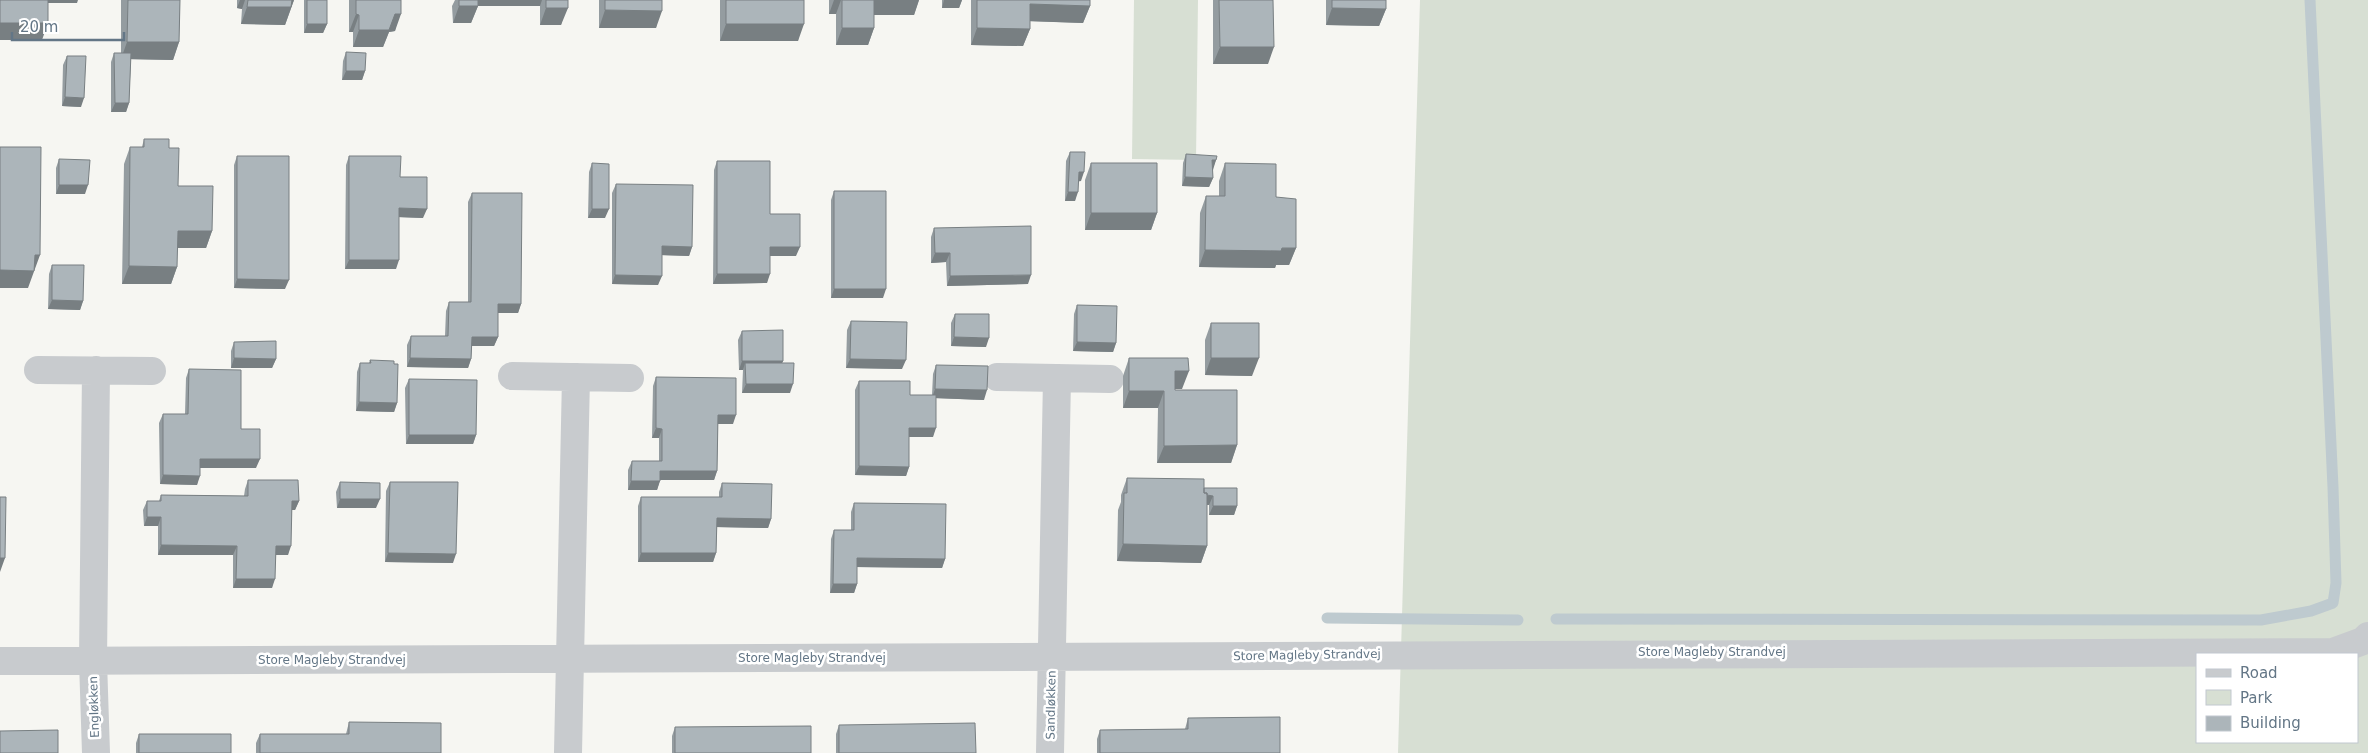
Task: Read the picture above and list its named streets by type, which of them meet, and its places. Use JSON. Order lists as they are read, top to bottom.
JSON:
{
  "streets": {
    "street": ["Store Magleby Strandvej", "Sandløkken", "Engløkken"]
  },
  "crossings": [
    ["Store Magleby Strandvej", "Sandløkken"],
    ["Store Magleby Strandvej", "Engløkken"]
  ],
  "legend": ["Road", "Park", "Building"],
  "scale_bar": "20 m"
}
